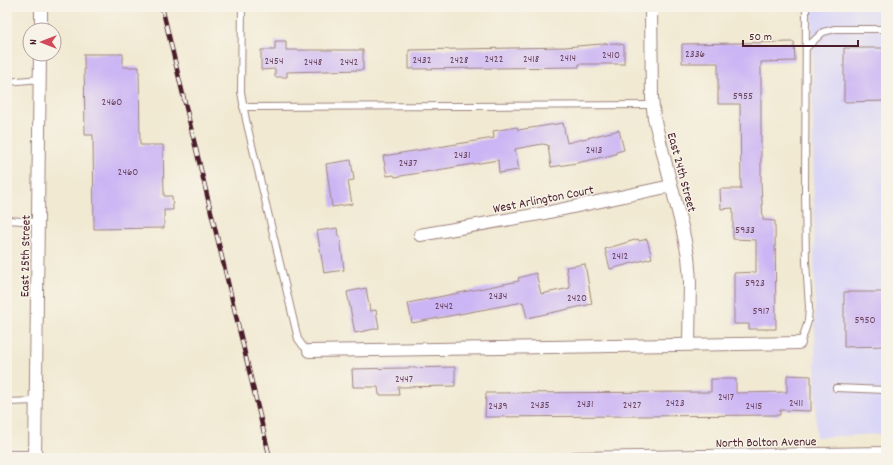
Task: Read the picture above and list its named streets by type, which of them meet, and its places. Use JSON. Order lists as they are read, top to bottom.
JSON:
{
  "streets": {
    "street": [
      "East 24th Street",
      "West Arlington Court",
      "East 25th Street",
      "North Bolton Avenue"
    ]
  },
  "crossings": [
    ["East 24th Street", "West Arlington Court"]
  ],
  "house_numbers": [
    "2336",
    "2410",
    "2414",
    "2422",
    "2418",
    "2432",
    "2428",
    "2454",
    "2448",
    "2442",
    "5955",
    "2460",
    "2413",
    "2431",
    "2437",
    "2460",
    "5933",
    "2412",
    "5923",
    "2434",
    "2420",
    "2442",
    "5917",
    "5950",
    "2447",
    "2417",
    "2423",
    "2411",
    "2431",
    "2435",
    "2427",
    "2439",
    "2415"
  ],
  "scale_bar": "50 m",
  "north": "left"
}
